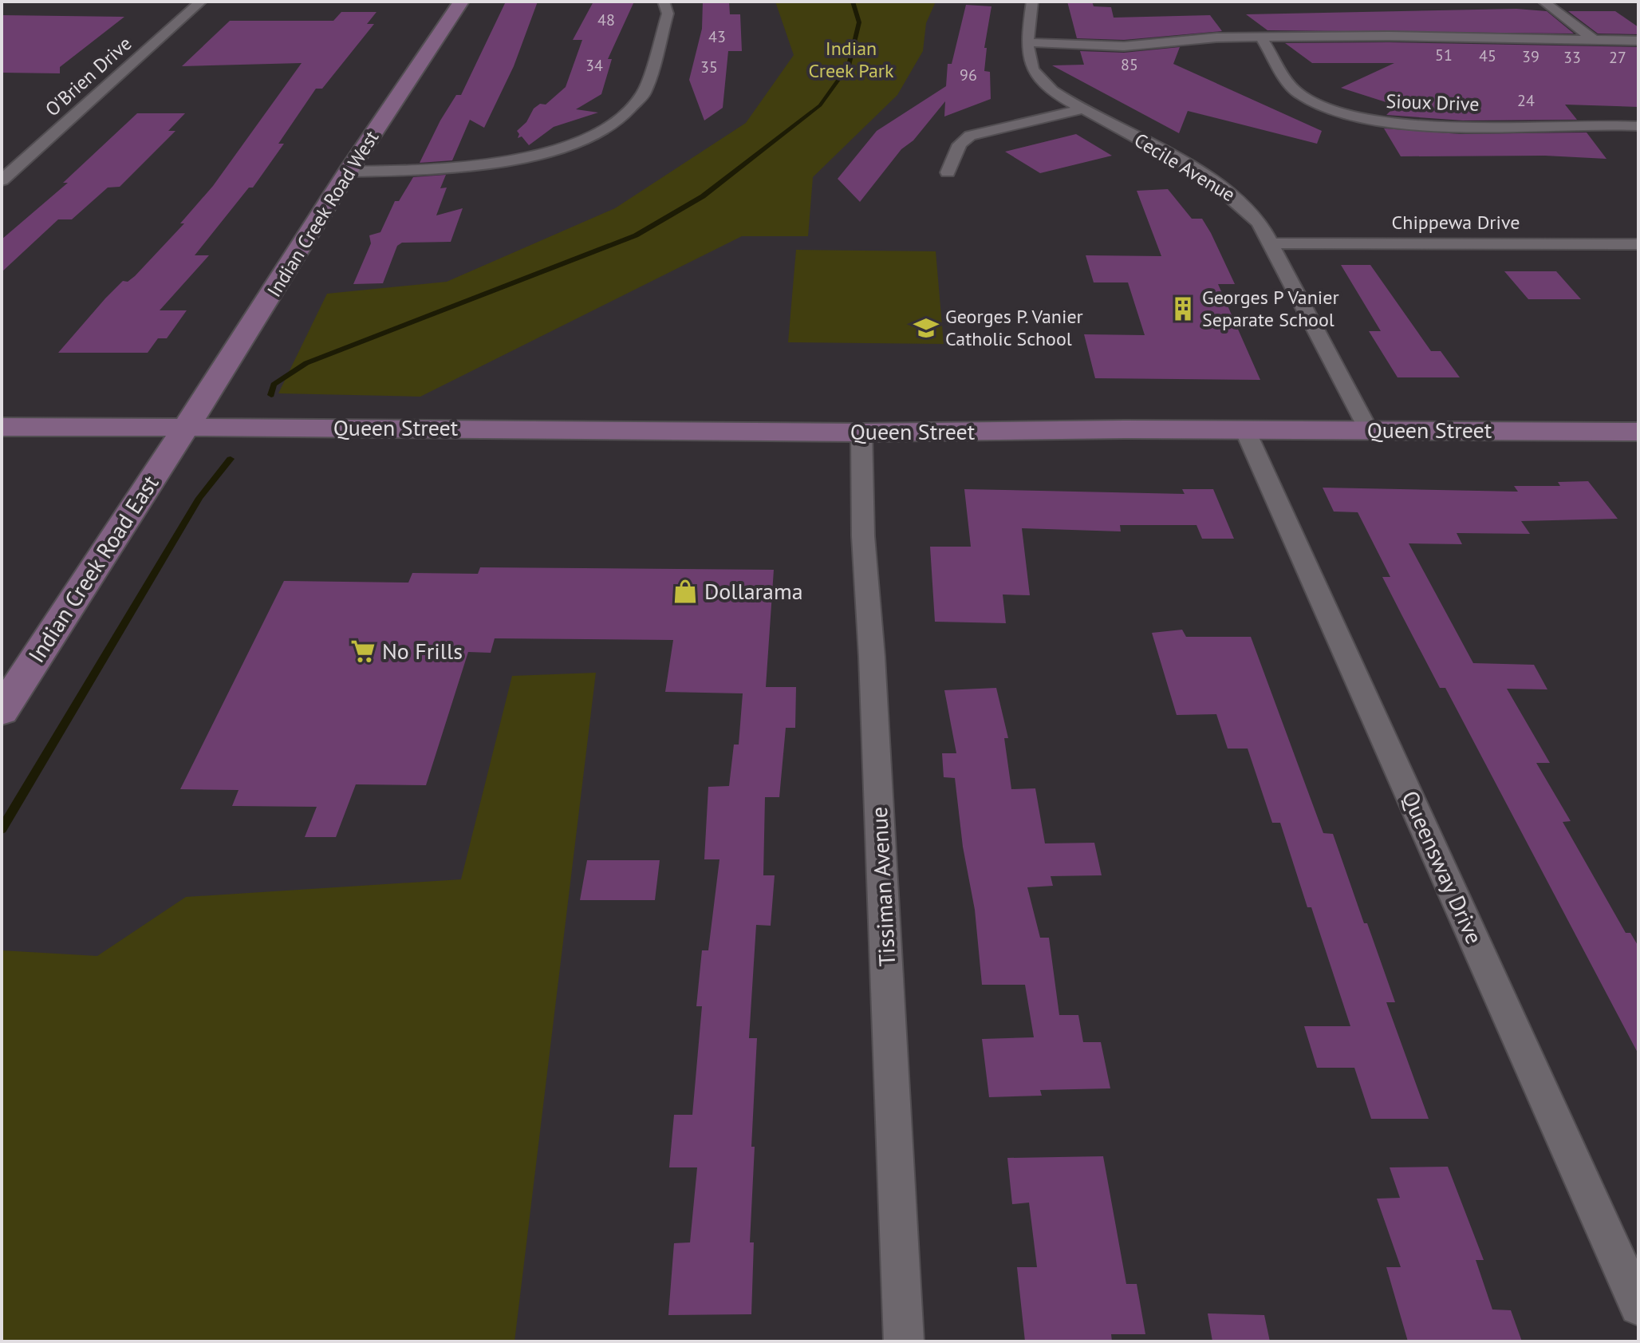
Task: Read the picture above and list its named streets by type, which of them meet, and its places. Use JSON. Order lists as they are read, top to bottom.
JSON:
{
  "streets": {
    "main road": ["Indian Creek Road West", "Queen Street", "Indian Creek Road East"],
    "street": [
      "O'Brien Drive",
      "Sioux Drive",
      "Cecile Avenue",
      "Chippewa Drive",
      "Queensway Drive",
      "Tissiman Avenue"
    ]
  },
  "crossings": [
    ["Cecile Avenue", "Chippewa Drive"],
    ["Cecile Avenue", "Queen Street"],
    ["Indian Creek Road West", "Queen Street"],
    ["Indian Creek Road West", "Indian Creek Road East"],
    ["Queen Street", "Indian Creek Road East"],
    ["Queen Street", "Queensway Drive"],
    ["Queen Street", "Tissiman Avenue"]
  ],
  "parks": ["Indian Creek Park"],
  "places": {
    "building": ["Georges P Vanier Separate School"],
    "school or university": ["Georges P. Vanier Catholic School"],
    "shop": ["Dollarama"],
    "supermarket": ["No Frills"]
  },
  "house_numbers": [
    "48",
    "43",
    "51",
    "45",
    "39",
    "33",
    "27",
    "85",
    "34",
    "35",
    "96",
    "24"
  ]
}
